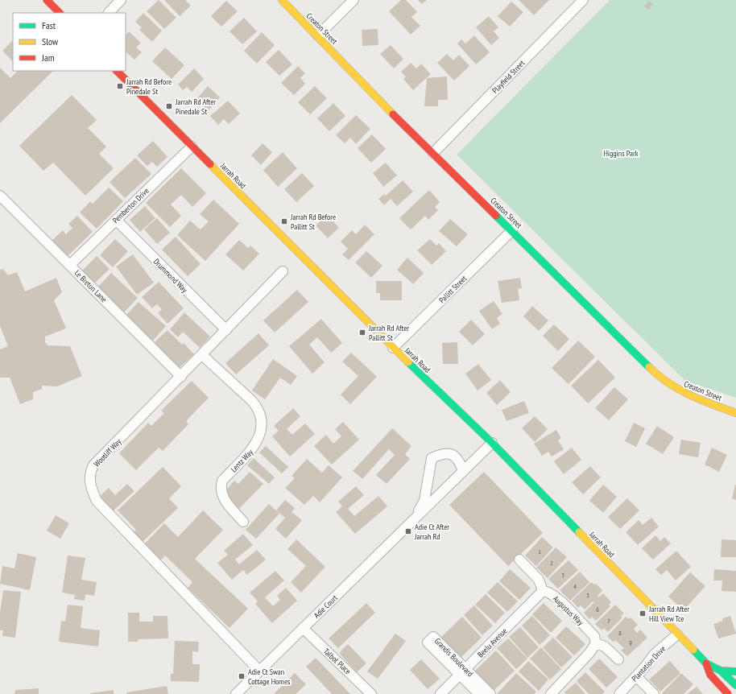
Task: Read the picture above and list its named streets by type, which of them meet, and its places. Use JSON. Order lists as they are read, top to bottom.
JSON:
{
  "streets": {
    "street": [
      "Creaton Street",
      "Playfield Street",
      "Jarrah Road",
      "Pemberton Drive",
      "Drummond Way",
      "Le Breton Lane",
      "Pallitt Street",
      "Wootliff Way",
      "Lentz Way",
      "Adie Court",
      "Augustus Way",
      "Beelu Avenue",
      "Grandis Boulevard",
      "Talbot Place",
      "Plantation Drive"
    ]
  },
  "crossings": [
    ["Creaton Street", "Playfield Street"],
    ["Creaton Street", "Pallitt Street"],
    ["Jarrah Road", "Pemberton Drive"],
    ["Jarrah Road", "Pallitt Street"],
    ["Jarrah Road", "Adie Court"],
    ["Jarrah Road", "Plantation Drive"],
    ["Pemberton Drive", "Drummond Way"],
    ["Pemberton Drive", "Le Breton Lane"],
    ["Drummond Way", "Wootliff Way"],
    ["Le Breton Lane", "Wootliff Way"],
    ["Wootliff Way", "Lentz Way"],
    ["Wootliff Way", "Adie Court"],
    ["Adie Court", "Talbot Place"],
    ["Augustus Way", "Beelu Avenue"],
    ["Beelu Avenue", "Grandis Boulevard"]
  ],
  "parks": ["Higgins Park"],
  "places": {
    "transit": [
      "Jarrah Rd Before Pinedale St",
      "Jarrah Rd After Pinedale St",
      "Jarrah Rd Before Pallitt St",
      "Jarrah Rd After Pallitt St",
      "Adie Ct After Jarrah Rd",
      "Jarrah Rd After Hill View Tce",
      "Adie Ct Swan Cottage Homes"
    ]
  },
  "house_numbers": [
    "1",
    "2",
    "3",
    "4",
    "5",
    "6",
    "7",
    "8",
    "9"
  ],
  "legend": ["Fast", "Slow", "Jam"]
}
